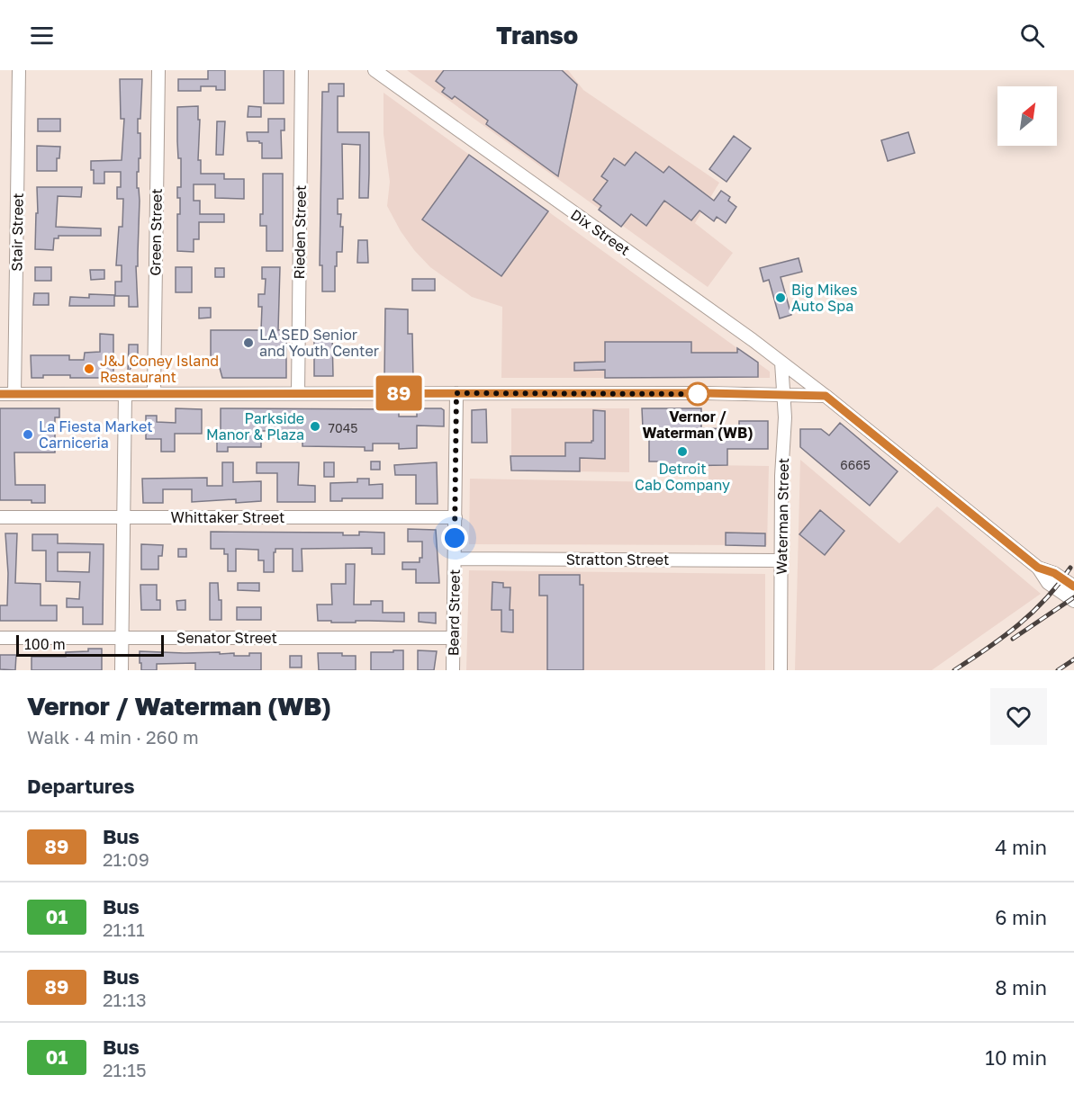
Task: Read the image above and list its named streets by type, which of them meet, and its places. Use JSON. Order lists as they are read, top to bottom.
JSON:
{
  "streets": {
    "street": [
      "Stair Street",
      "Green Street",
      "Rieden Street",
      "Dix Street",
      "Waterman Street",
      "Whittaker Street",
      "Stratton Street",
      "Beard Street",
      "Senator Street"
    ]
  },
  "crossings": [
    ["Dix Street", "Waterman Street"],
    ["Waterman Street", "Stratton Street"],
    ["Whittaker Street", "Beard Street"],
    ["Stratton Street", "Beard Street"],
    ["Beard Street", "Senator Street"]
  ],
  "places": [
    "Big Mikes Auto Spa",
    "LA SED Senior and Youth Center",
    "J&J Coney Island Restaurant",
    "Vernor / Waterman (WB)",
    "Parkside Manor & Plaza",
    "La Fiesta Market Carniceria",
    "Detroit Cab Company"
  ],
  "lines": ["bus line 89"],
  "house_numbers": ["7045", "6665"],
  "scale_bar": "100 m",
  "north": "top right",
  "page": {
    "header": "Transo",
    "on_map": "89",
    "scale": "100 m",
    "heading": [
      ["Vernor / Waterman (WB)", "Walk · 4 min · 260 m"],
      "Departures"
    ],
    "list": [
      {
        "mark": "89",
        "name": "Bus",
        "note": "21:09",
        "value": "4 min"
      },
      {
        "mark": "01",
        "name": "Bus",
        "note": "21:11",
        "value": "6 min"
      },
      {
        "mark": "89",
        "name": "Bus",
        "note": "21:13",
        "value": "8 min"
      },
      {
        "mark": "01",
        "name": "Bus",
        "note": "21:15",
        "value": "10 min"
      }
    ]
  }
}
